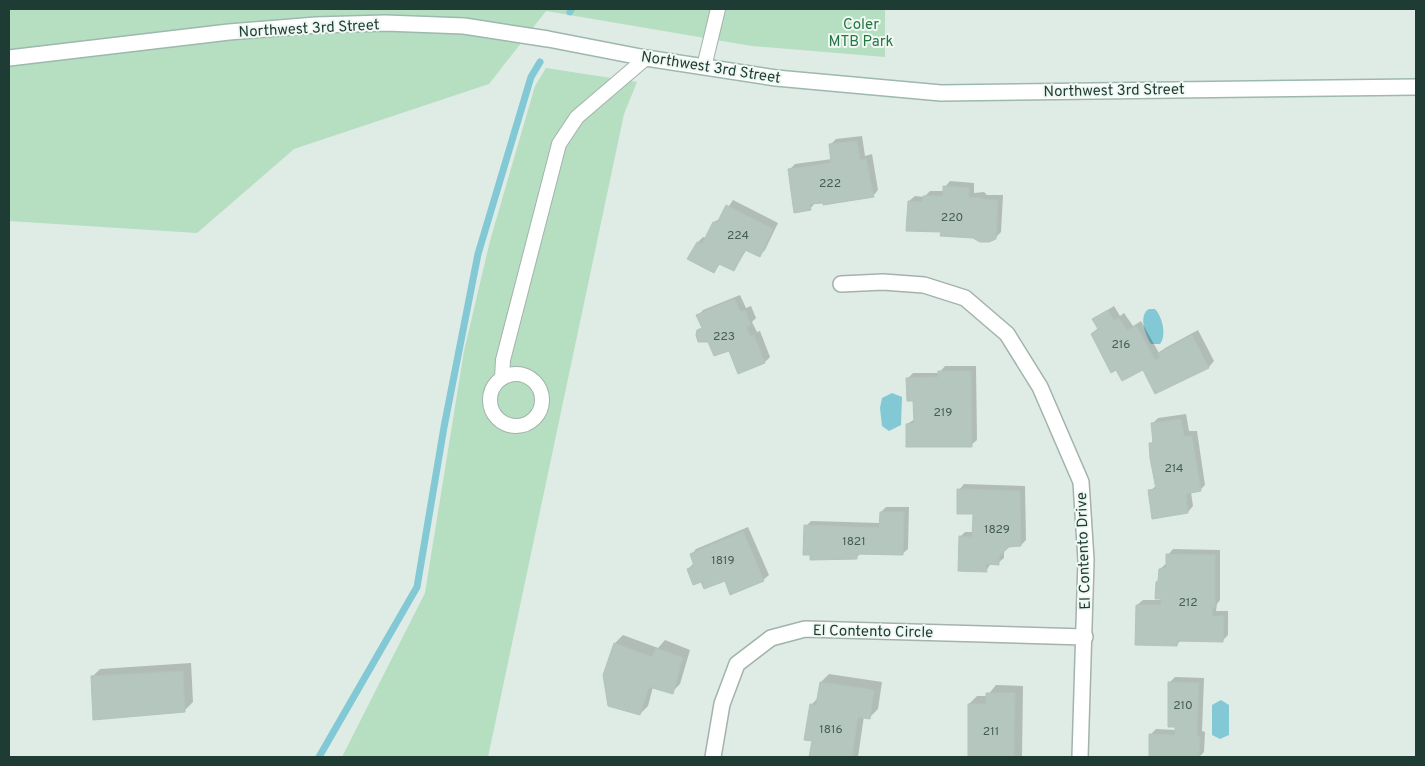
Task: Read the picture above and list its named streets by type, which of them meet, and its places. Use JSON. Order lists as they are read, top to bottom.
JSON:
{
  "streets": {
    "street": ["Northwest 3rd Street", "El Contento Drive", "El Contento Circle"]
  },
  "crossings": [
    ["El Contento Drive", "El Contento Circle"]
  ],
  "parks": ["Coler MTB Park"],
  "house_numbers": [
    "222",
    "220",
    "224",
    "223",
    "216",
    "219",
    "214",
    "1829",
    "1821",
    "1819",
    "212",
    "210",
    "1816",
    "211"
  ]
}
